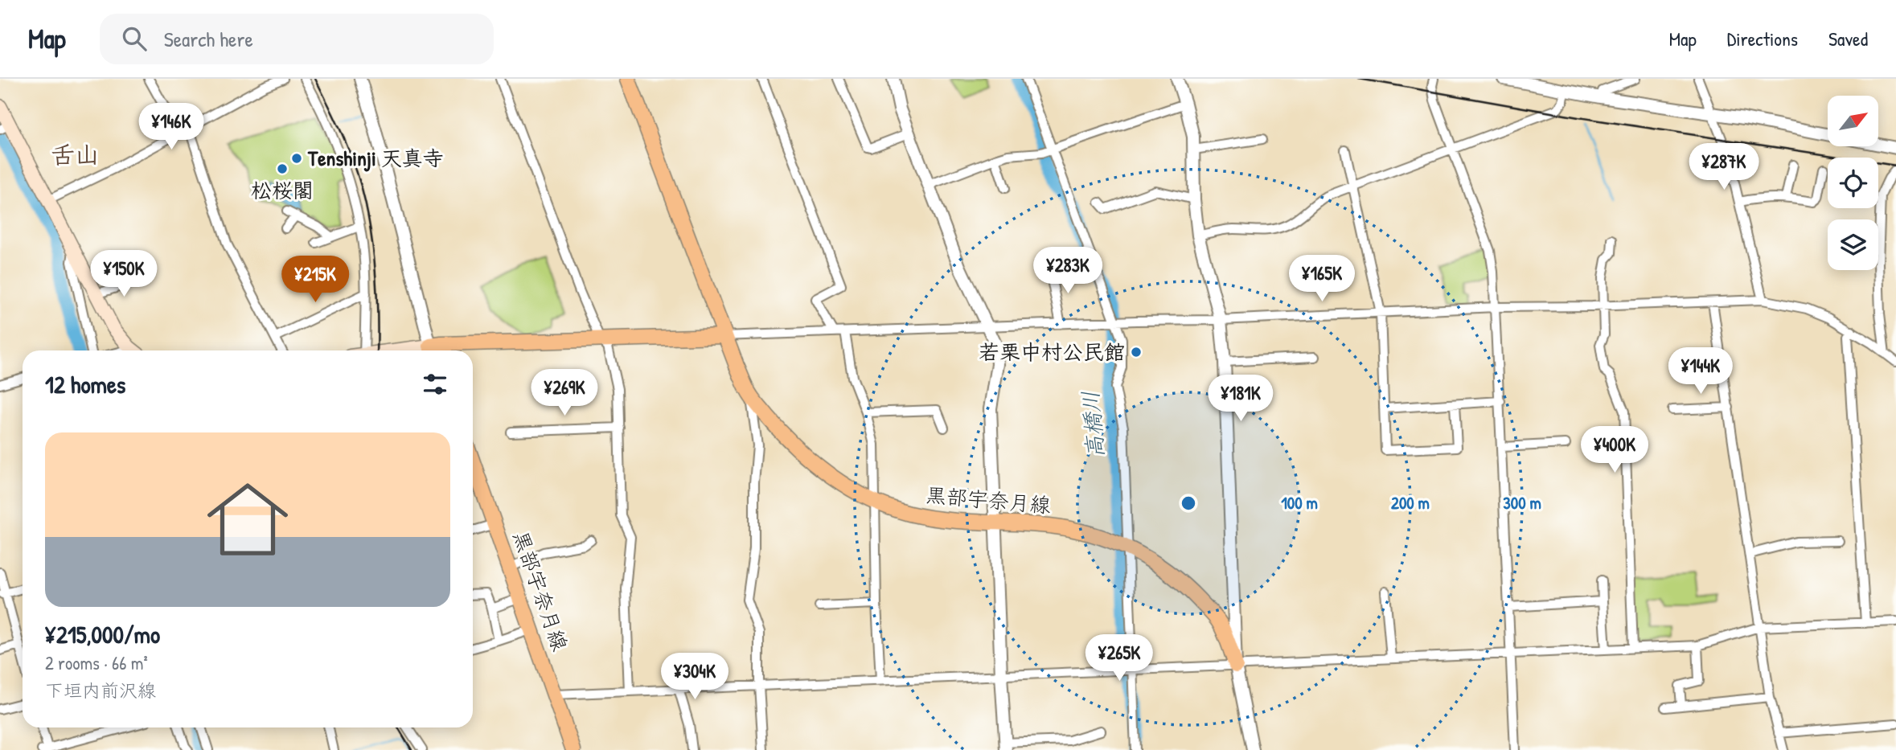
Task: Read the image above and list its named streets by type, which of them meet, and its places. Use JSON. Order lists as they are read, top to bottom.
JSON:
{
  "streets": {
    "main road": ["黒部宇奈月線"]
  },
  "districts": ["舌山"],
  "water": ["高橋川"],
  "places": ["Tenshinji 天真寺", "松桜閣", "若栗中村公民館"],
  "north": "top right",
  "page": {
    "header": "Map",
    "search": "Search here",
    "nav": ["Map", "Directions", "Saved"],
    "price": [
      "¥146K",
      "¥287K",
      "¥283K",
      "¥150K",
      "¥165K",
      "¥215K",
      "¥144K",
      "¥269K",
      "¥181K",
      "¥400K",
      "¥265K",
      "¥304K"
    ],
    "heading": "12 homes",
    "list": [
      {
        "name": "¥215,000/mo",
        "note": "2 rooms · 66 m² · 下垣内前沢線"
      }
    ]
  },
  "rings": ["100 m", "200 m", "300 m"]
}
